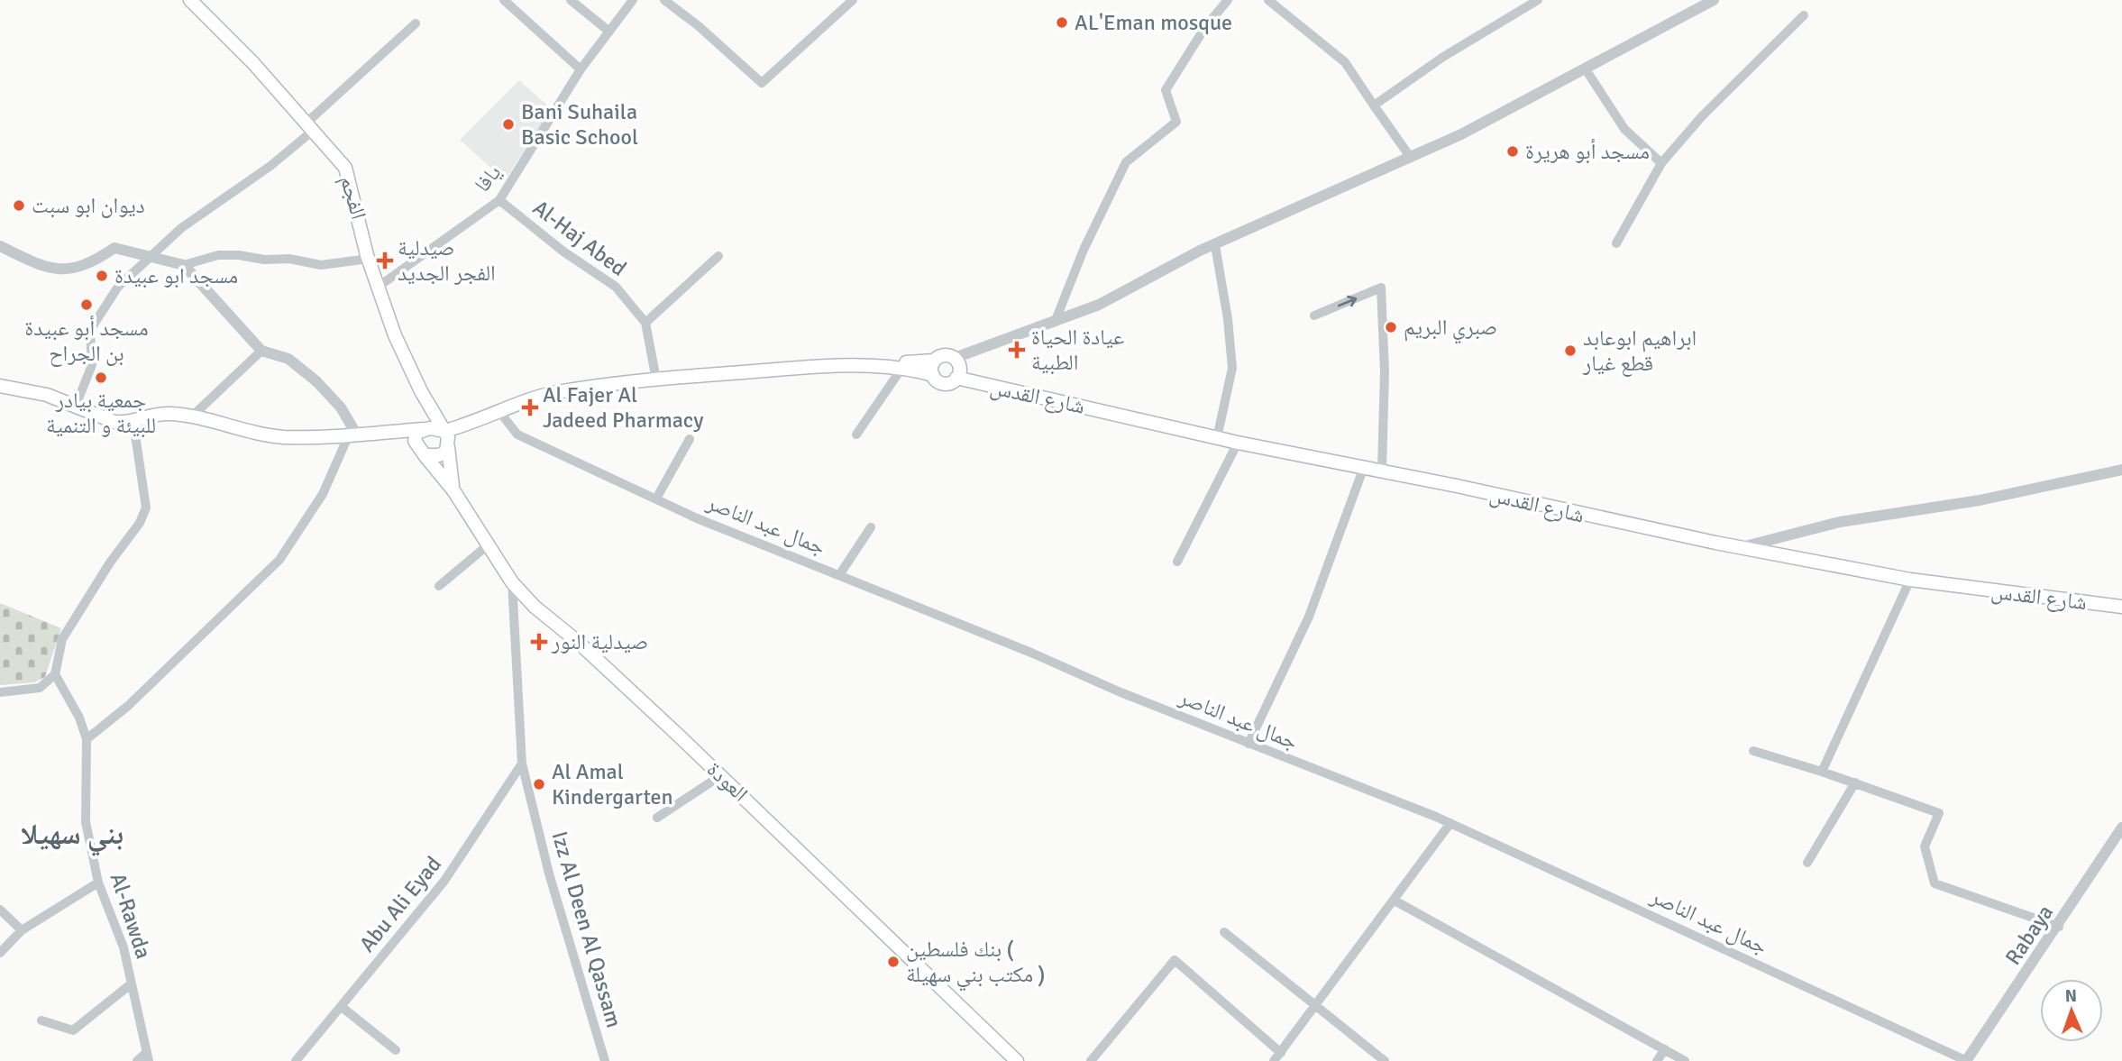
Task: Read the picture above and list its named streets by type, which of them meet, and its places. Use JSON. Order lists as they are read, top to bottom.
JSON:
{
  "streets": {
    "main road": ["الفجم", "شارع القدس", "العودة"],
    "street": [
      "يافا",
      "Al-Haj Abed",
      "جمال عبد الناصر",
      "Abu Ali Eyad",
      "Al-Rawda",
      "Izz Al Deen Al Qassam",
      "Rabaya"
    ]
  },
  "crossings": [
    ["يافا", "الفجم"],
    ["يافا", "Al-Haj Abed"],
    ["الفجم", "العودة"],
    ["جمال عبد الناصر", "Rabaya"],
    ["العودة", "Izz Al Deen Al Qassam"],
    ["Abu Ali Eyad", "Izz Al Deen Al Qassam"]
  ],
  "districts": ["بني سهيلا"],
  "places": {
    "other": [
      "AL'Eman mosque",
      "Bani Suhaila Basic School",
      "مسجد أبو هريرة",
      "ديوان ابو سبت",
      "مسجد ابو عبيدة",
      "مسجد أبو عبيدة بن الجراح",
      "صبري البريم",
      "ابراهيم ابوعابد قطع غيار",
      "جمعية بيادر للبيئة و التنمية",
      "Al Amal Kindergarten",
      "بنك فلسطين ( مكتب بني سهيلة )"
    ],
    "health": [
      "صيدلية الفجر الجديد",
      "عيادة الحياة الطبية",
      "Al Fajer Al Jadeed Pharmacy",
      "صيدلية النور"
    ]
  },
  "north": "top"
}
